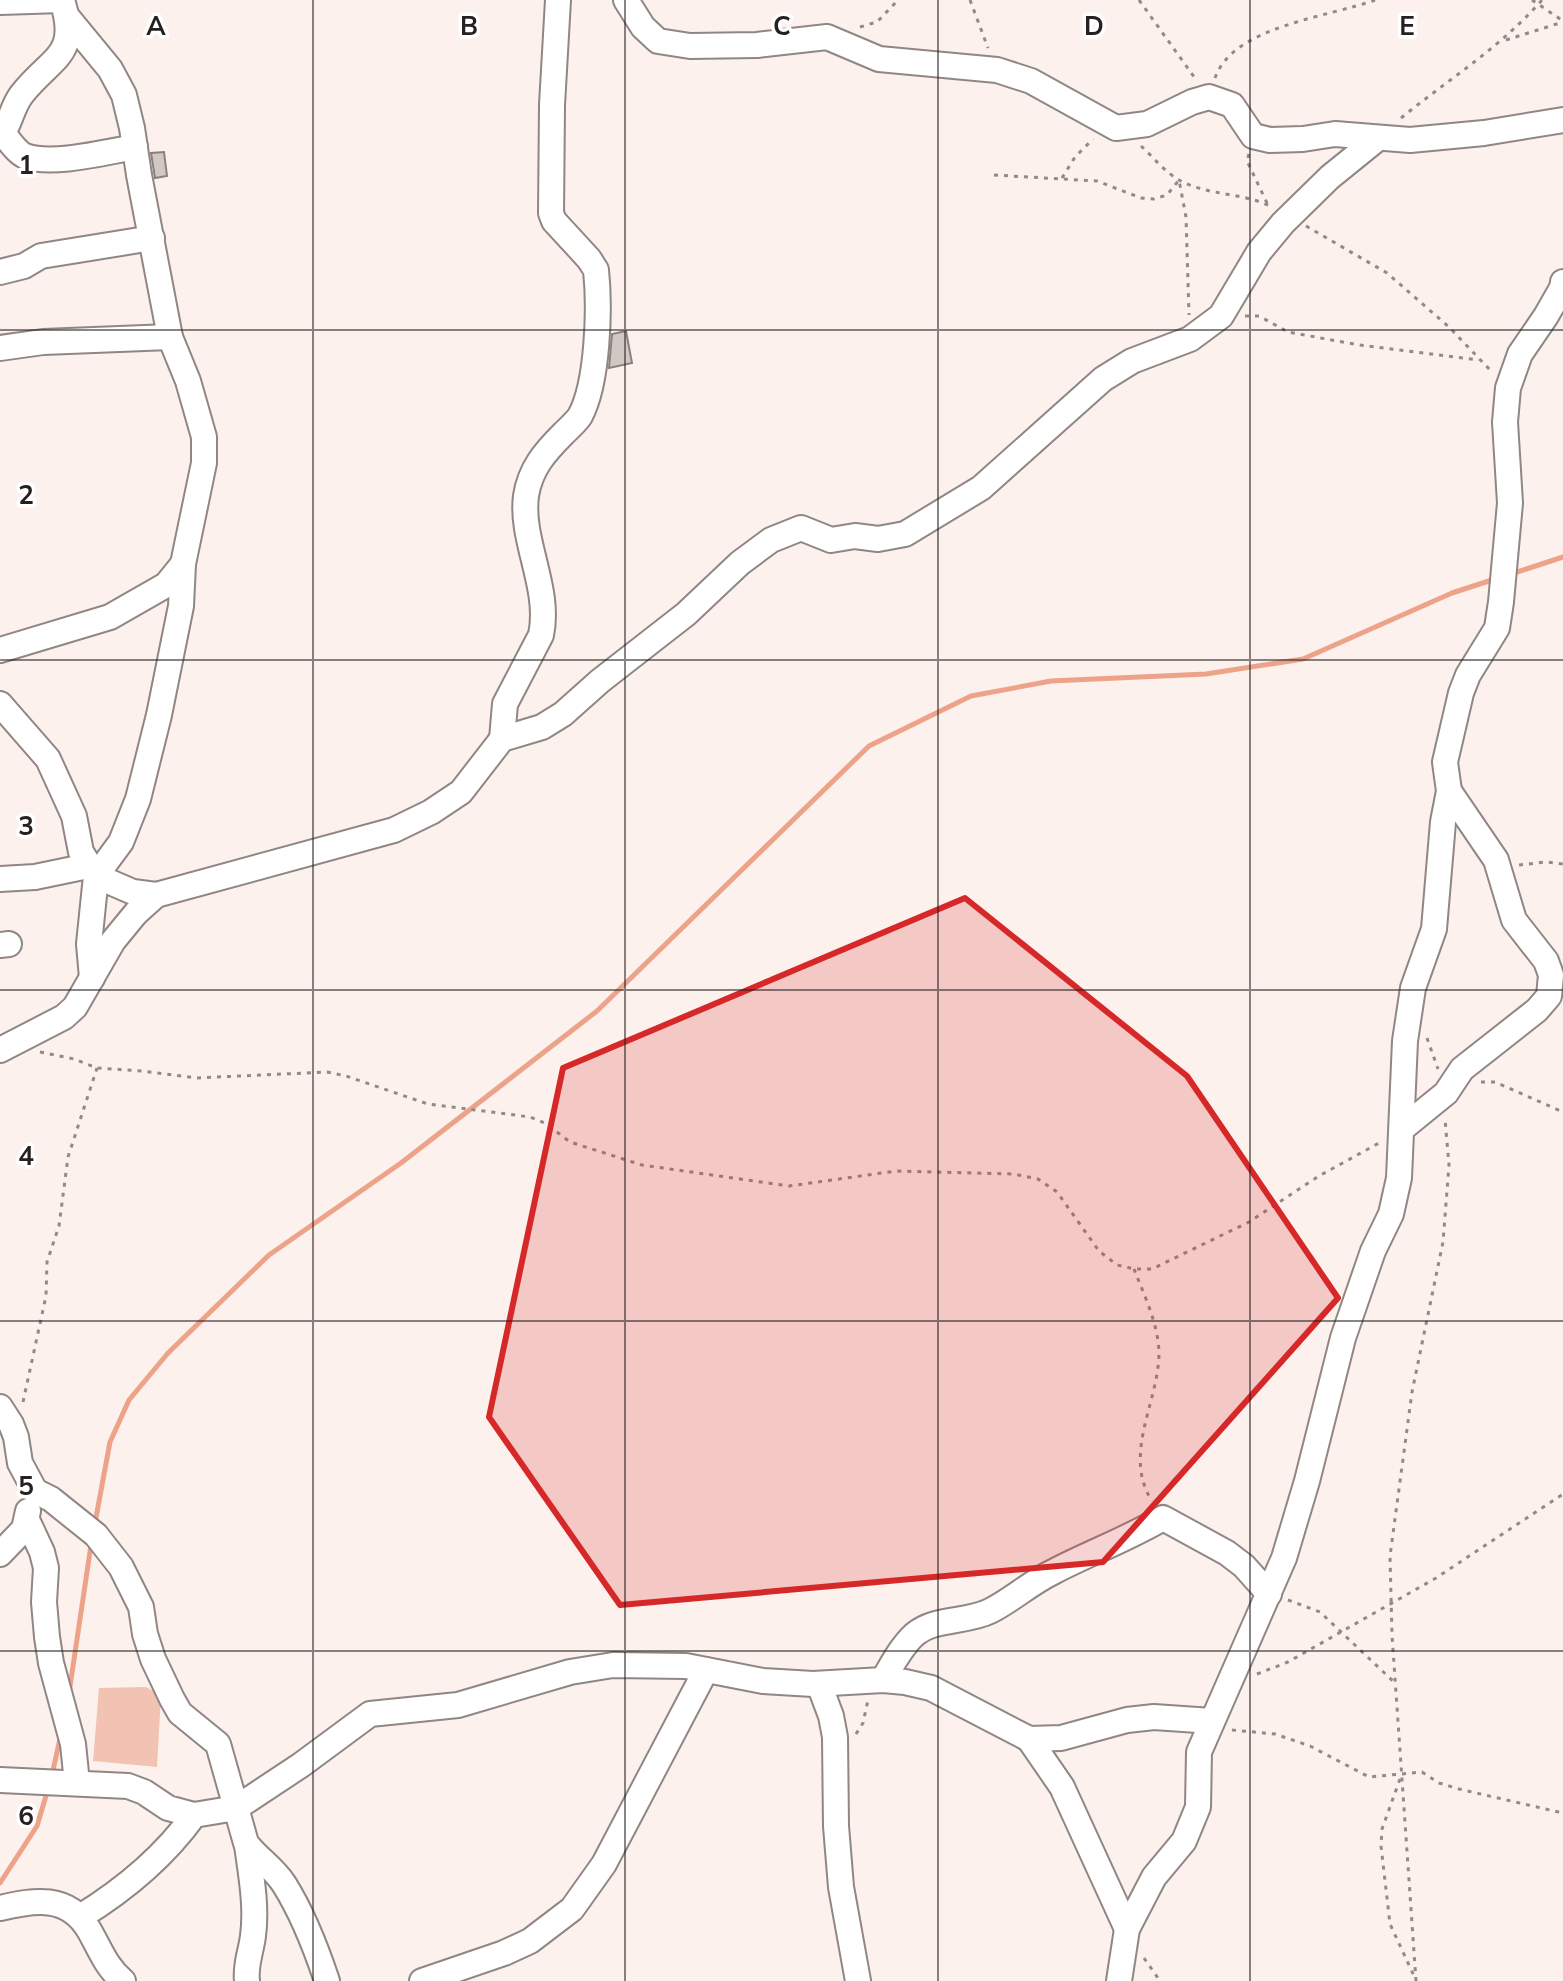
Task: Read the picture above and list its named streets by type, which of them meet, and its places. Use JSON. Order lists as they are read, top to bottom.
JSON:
{
  "grid": {
    "columns": [
      "A",
      "B",
      "C",
      "D",
      "E"
    ],
    "rows": [
      "1",
      "2",
      "3",
      "4",
      "5",
      "6"
    ]
  }
}
